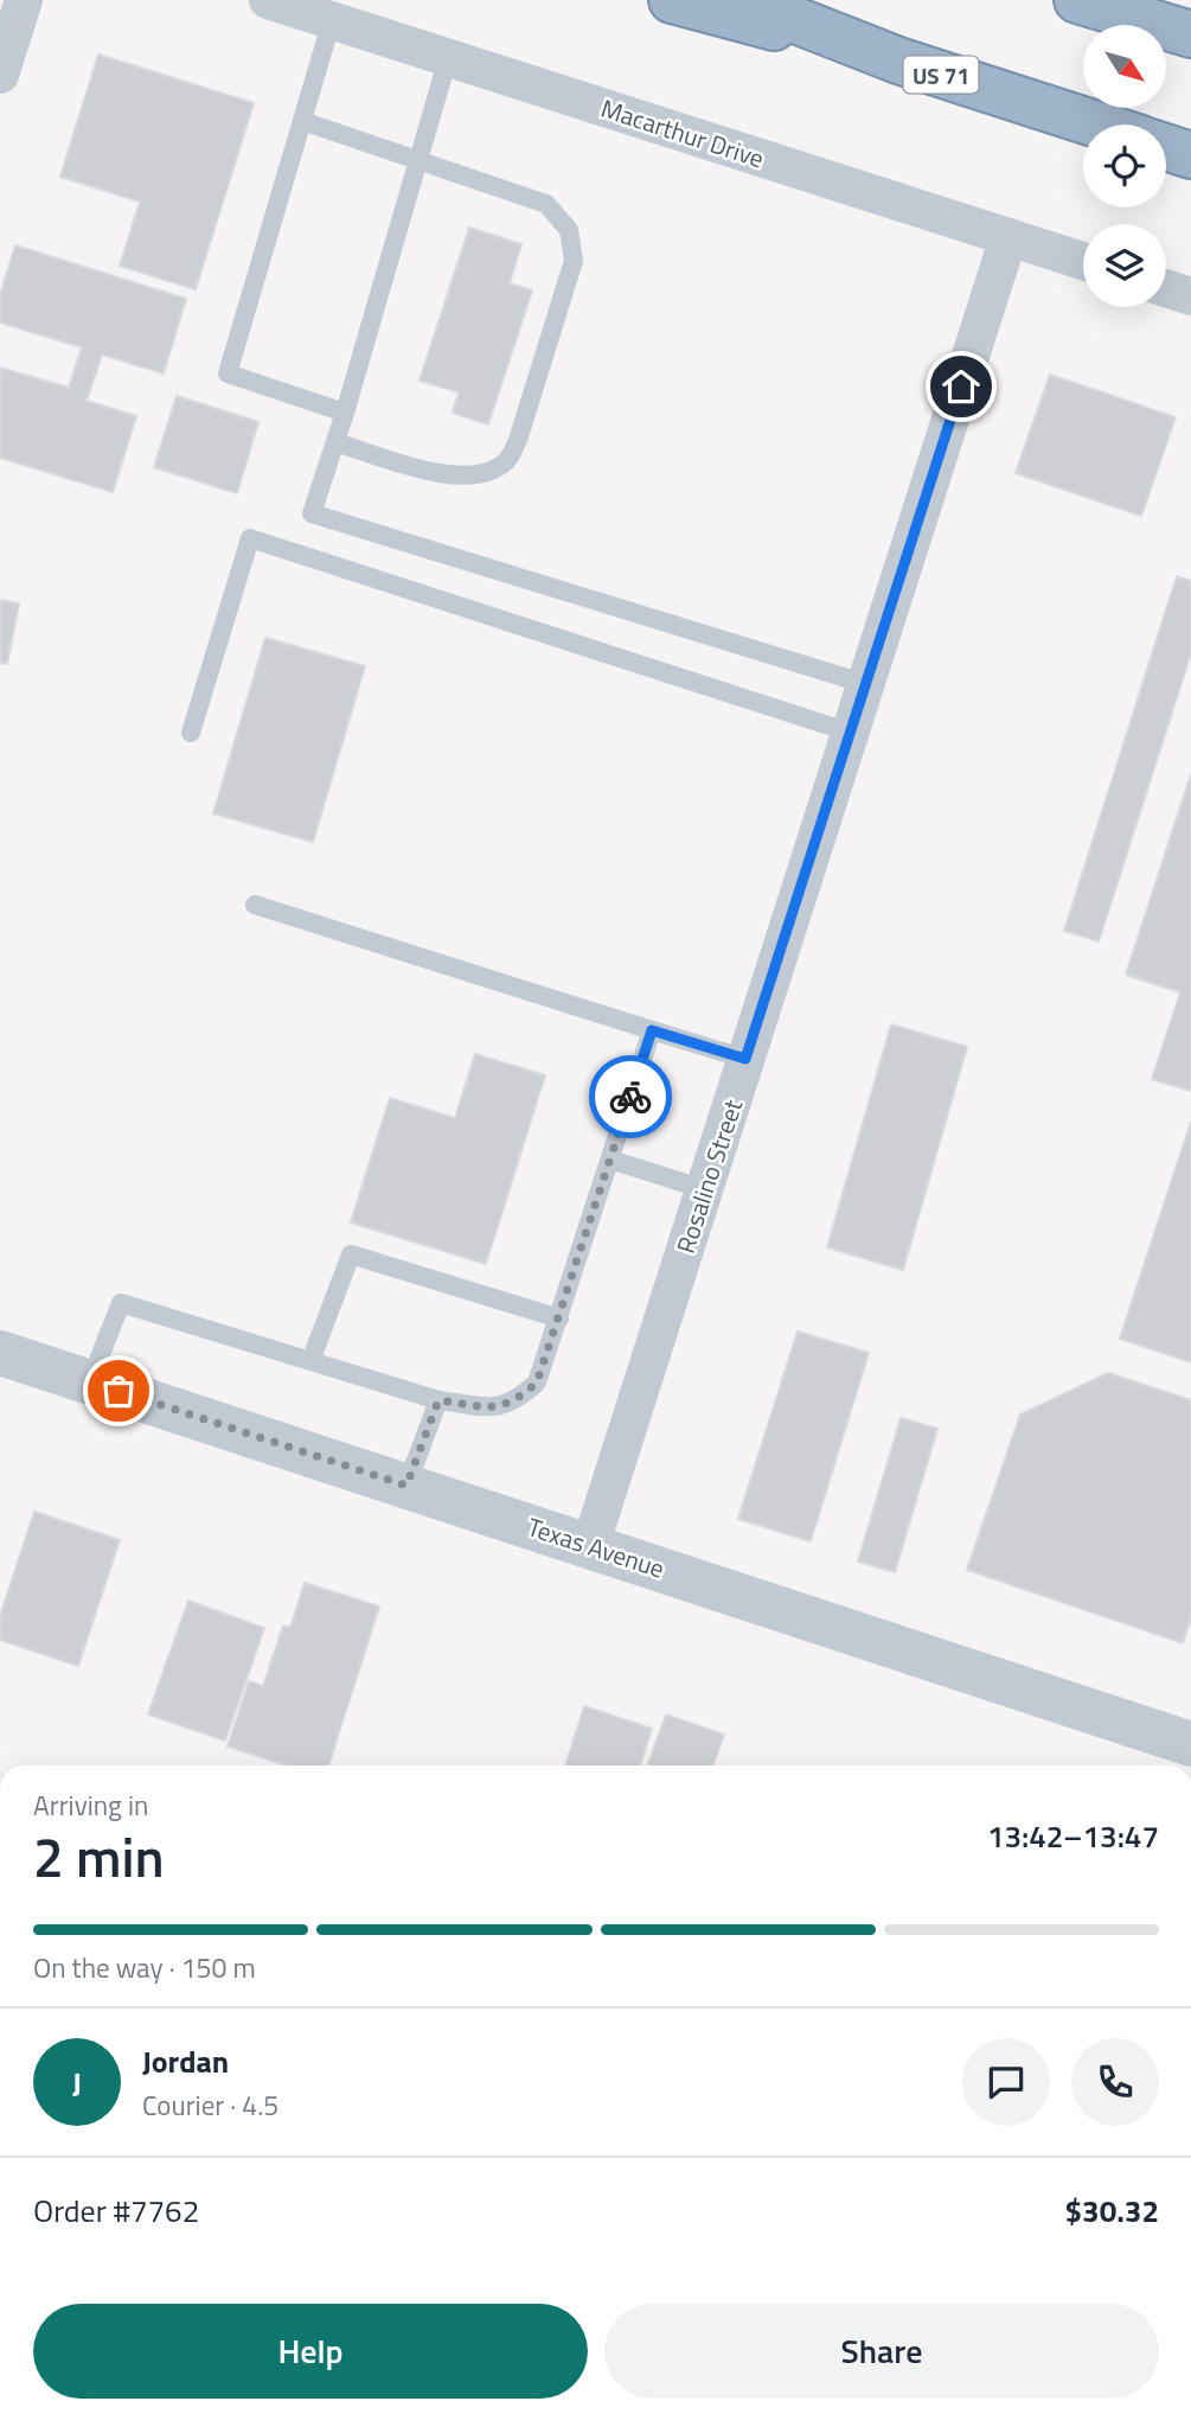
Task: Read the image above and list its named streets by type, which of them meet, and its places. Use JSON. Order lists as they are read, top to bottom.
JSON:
{
  "streets": {
    "highway": ["US 71"],
    "street": ["Macarthur Drive", "Rosalino Street", "Texas Avenue"]
  },
  "crossings": [
    ["Macarthur Drive", "Rosalino Street"],
    ["Rosalino Street", "Texas Avenue"]
  ],
  "north": "bottom right",
  "page": {
    "heading": ["2 min", "Arriving in", "13:42–13:47"],
    "panel": [
      "Jordan",
      "Courier · 4.5",
      "Order #7762",
      "$30.32"
    ],
    "bar": "On the way · 150 m",
    "round": "J",
    "buttons": ["Help", "Share"]
  }
}
